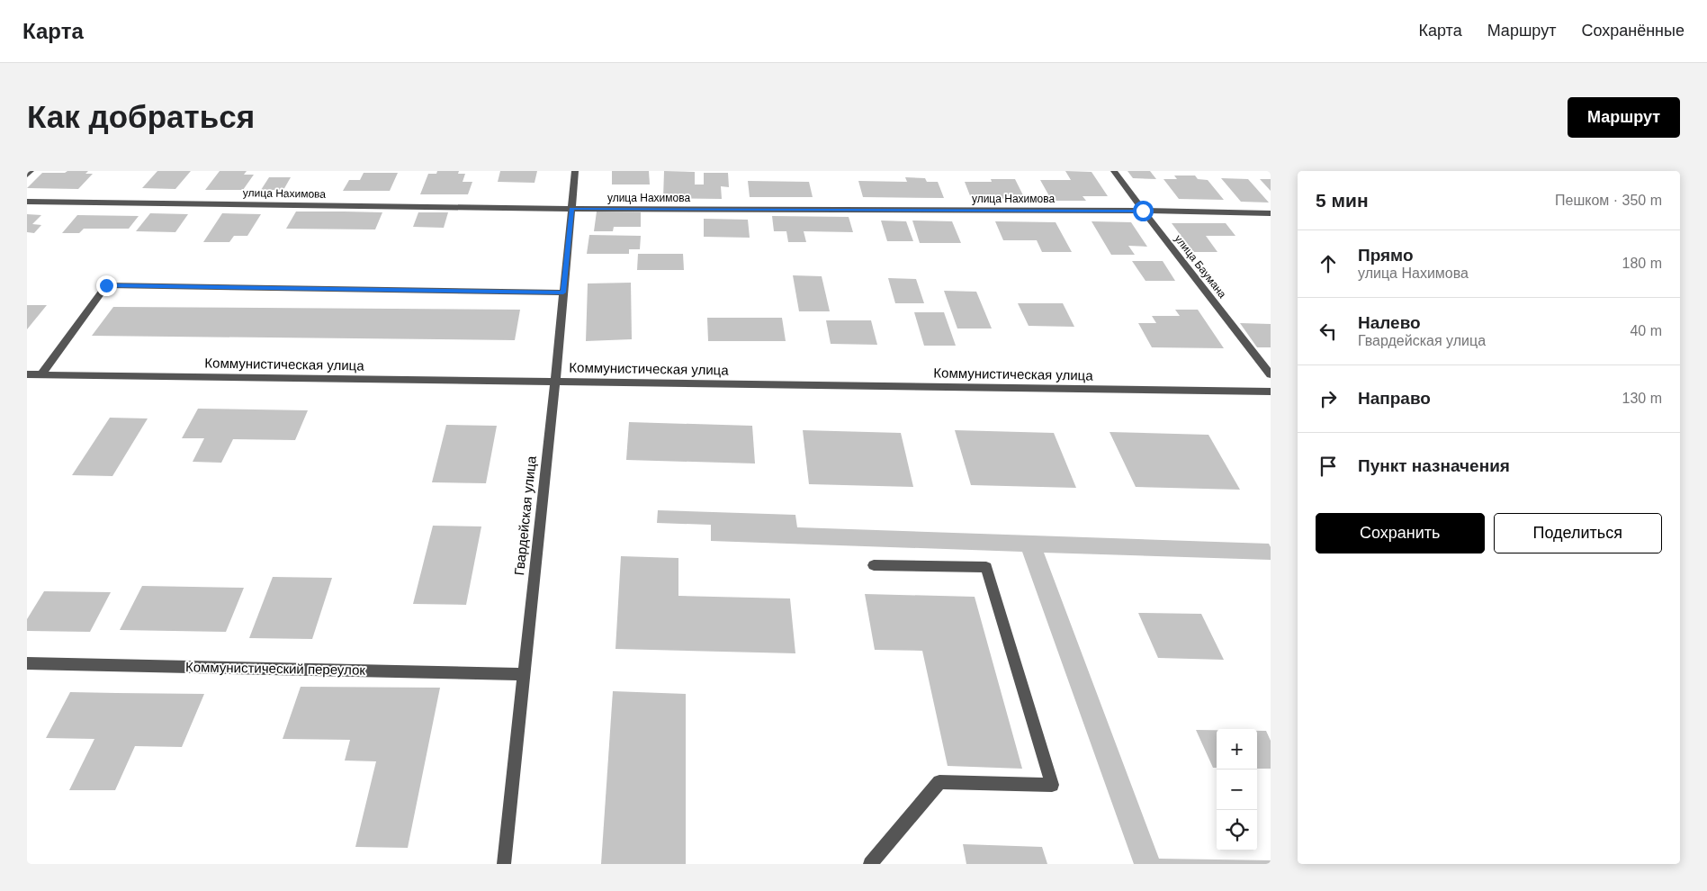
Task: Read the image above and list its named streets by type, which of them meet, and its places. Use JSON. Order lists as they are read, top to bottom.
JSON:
{
  "streets": {
    "street": [
      "улица Нахимова",
      "улица Баумана",
      "Коммунистическая улица",
      "Гвардейская улица",
      "Коммунистический переулок"
    ]
  },
  "crossings": [
    ["улица Нахимова", "улица Баумана"],
    ["улица Нахимова", "Гвардейская улица"],
    ["Коммунистическая улица", "Гвардейская улица"],
    ["Гвардейская улица", "Коммунистический переулок"]
  ],
  "page": {
    "header": "Карта",
    "nav": ["Карта", "Маршрут", "Сохранённые"],
    "buttons": [
      "Маршрут",
      ["Сохранить", "Поделиться"]
    ],
    "title": "Как добраться",
    "heading": ["5 мин", "Пешком · 350 m"],
    "list": [
      ["Прямо", "улица Нахимова", "180 m"],
      ["Налево", "Гвардейская улица", "40 m"],
      ["Направо", "130 m"],
      "Пункт назначения"
    ],
    "map_buttons": ["+", "−"]
  }
}
